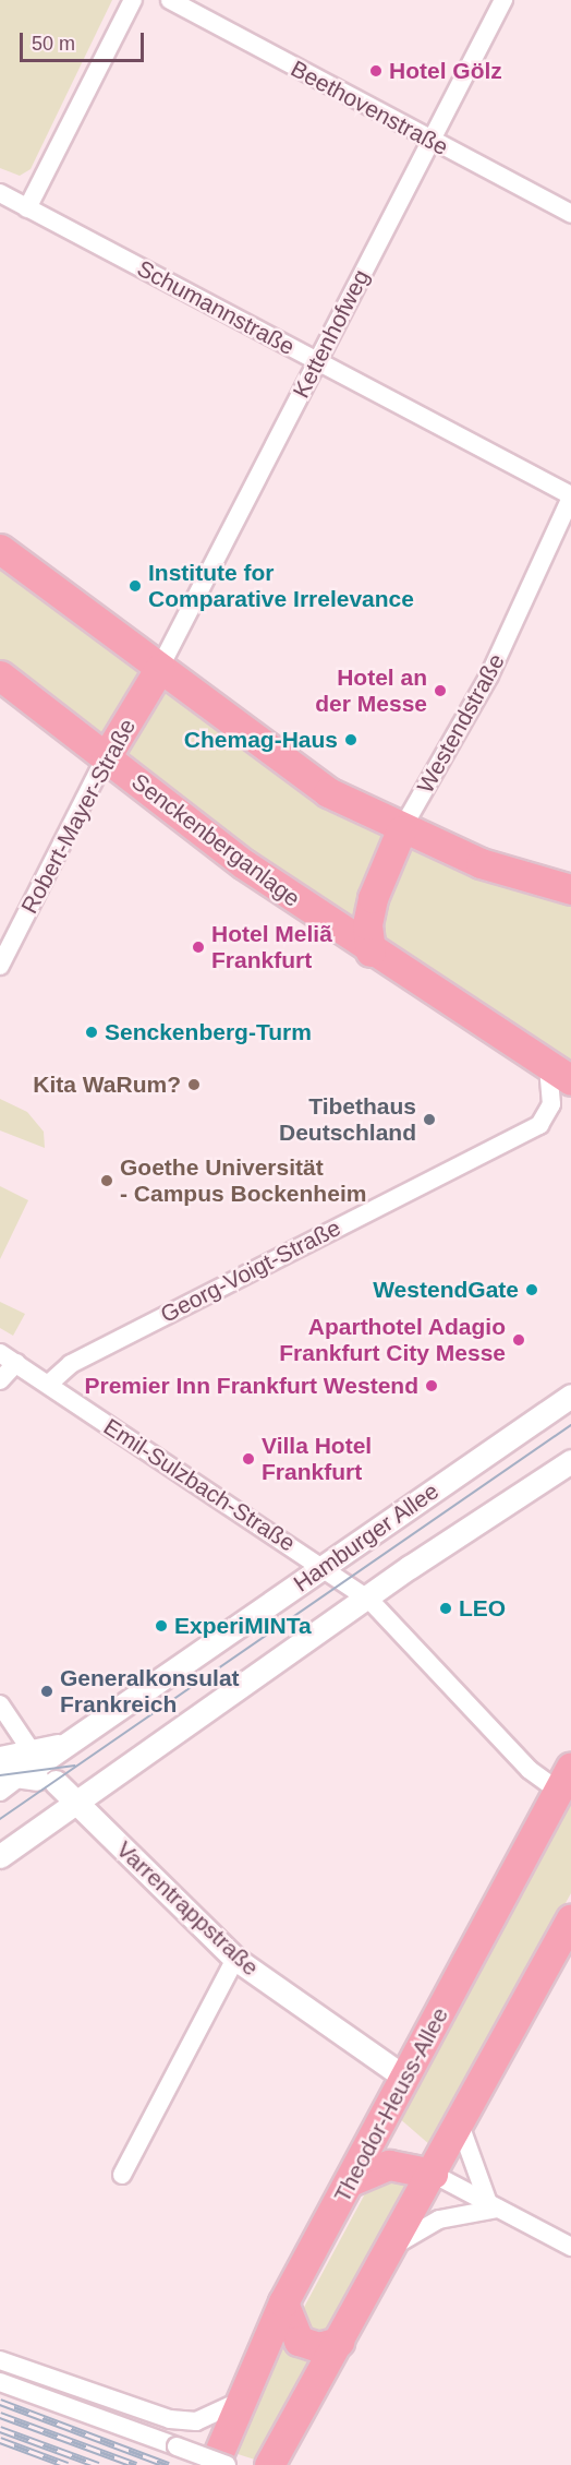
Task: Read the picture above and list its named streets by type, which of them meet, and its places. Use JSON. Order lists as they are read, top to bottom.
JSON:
{
  "streets": {
    "main road": [
      "Westendstraße",
      "Robert-Mayer-Straße",
      "Senckenberganlage",
      "Theodor-Heuss-Allee"
    ],
    "street": [
      "Beethovenstraße",
      "Schumannstraße",
      "Kettenhofweg",
      "Georg-Voigt-Straße",
      "Emil-Sulzbach-Straße",
      "Hamburger Allee",
      "Varrentrappstraße"
    ]
  },
  "crossings": [
    ["Beethovenstraße", "Kettenhofweg"],
    ["Schumannstraße", "Kettenhofweg"],
    ["Schumannstraße", "Westendstraße"],
    ["Kettenhofweg", "Robert-Mayer-Straße"],
    ["Westendstraße", "Senckenberganlage"],
    ["Robert-Mayer-Straße", "Senckenberganlage"],
    ["Senckenberganlage", "Georg-Voigt-Straße"],
    ["Georg-Voigt-Straße", "Emil-Sulzbach-Straße"],
    ["Emil-Sulzbach-Straße", "Hamburger Allee"],
    ["Emil-Sulzbach-Straße", "Theodor-Heuss-Allee"],
    ["Varrentrappstraße", "Theodor-Heuss-Allee"]
  ],
  "places": [
    "Hotel Gölz",
    "Institute for Comparative Irrelevance",
    "Hotel an der Messe",
    "Chemag-Haus",
    "Hotel Meliã Frankfurt",
    "Senckenberg-Turm",
    "Kita WaRum?",
    "Tibethaus Deutschland",
    "Goethe Universität - Campus Bockenheim",
    "WestendGate",
    "Aparthotel Adagio Frankfurt City Messe",
    "Premier Inn Frankfurt Westend",
    "Villa Hotel Frankfurt",
    "LEO",
    "ExperiMINTa",
    "Generalkonsulat Frankreich"
  ],
  "scale_bar": "50 m"
}
